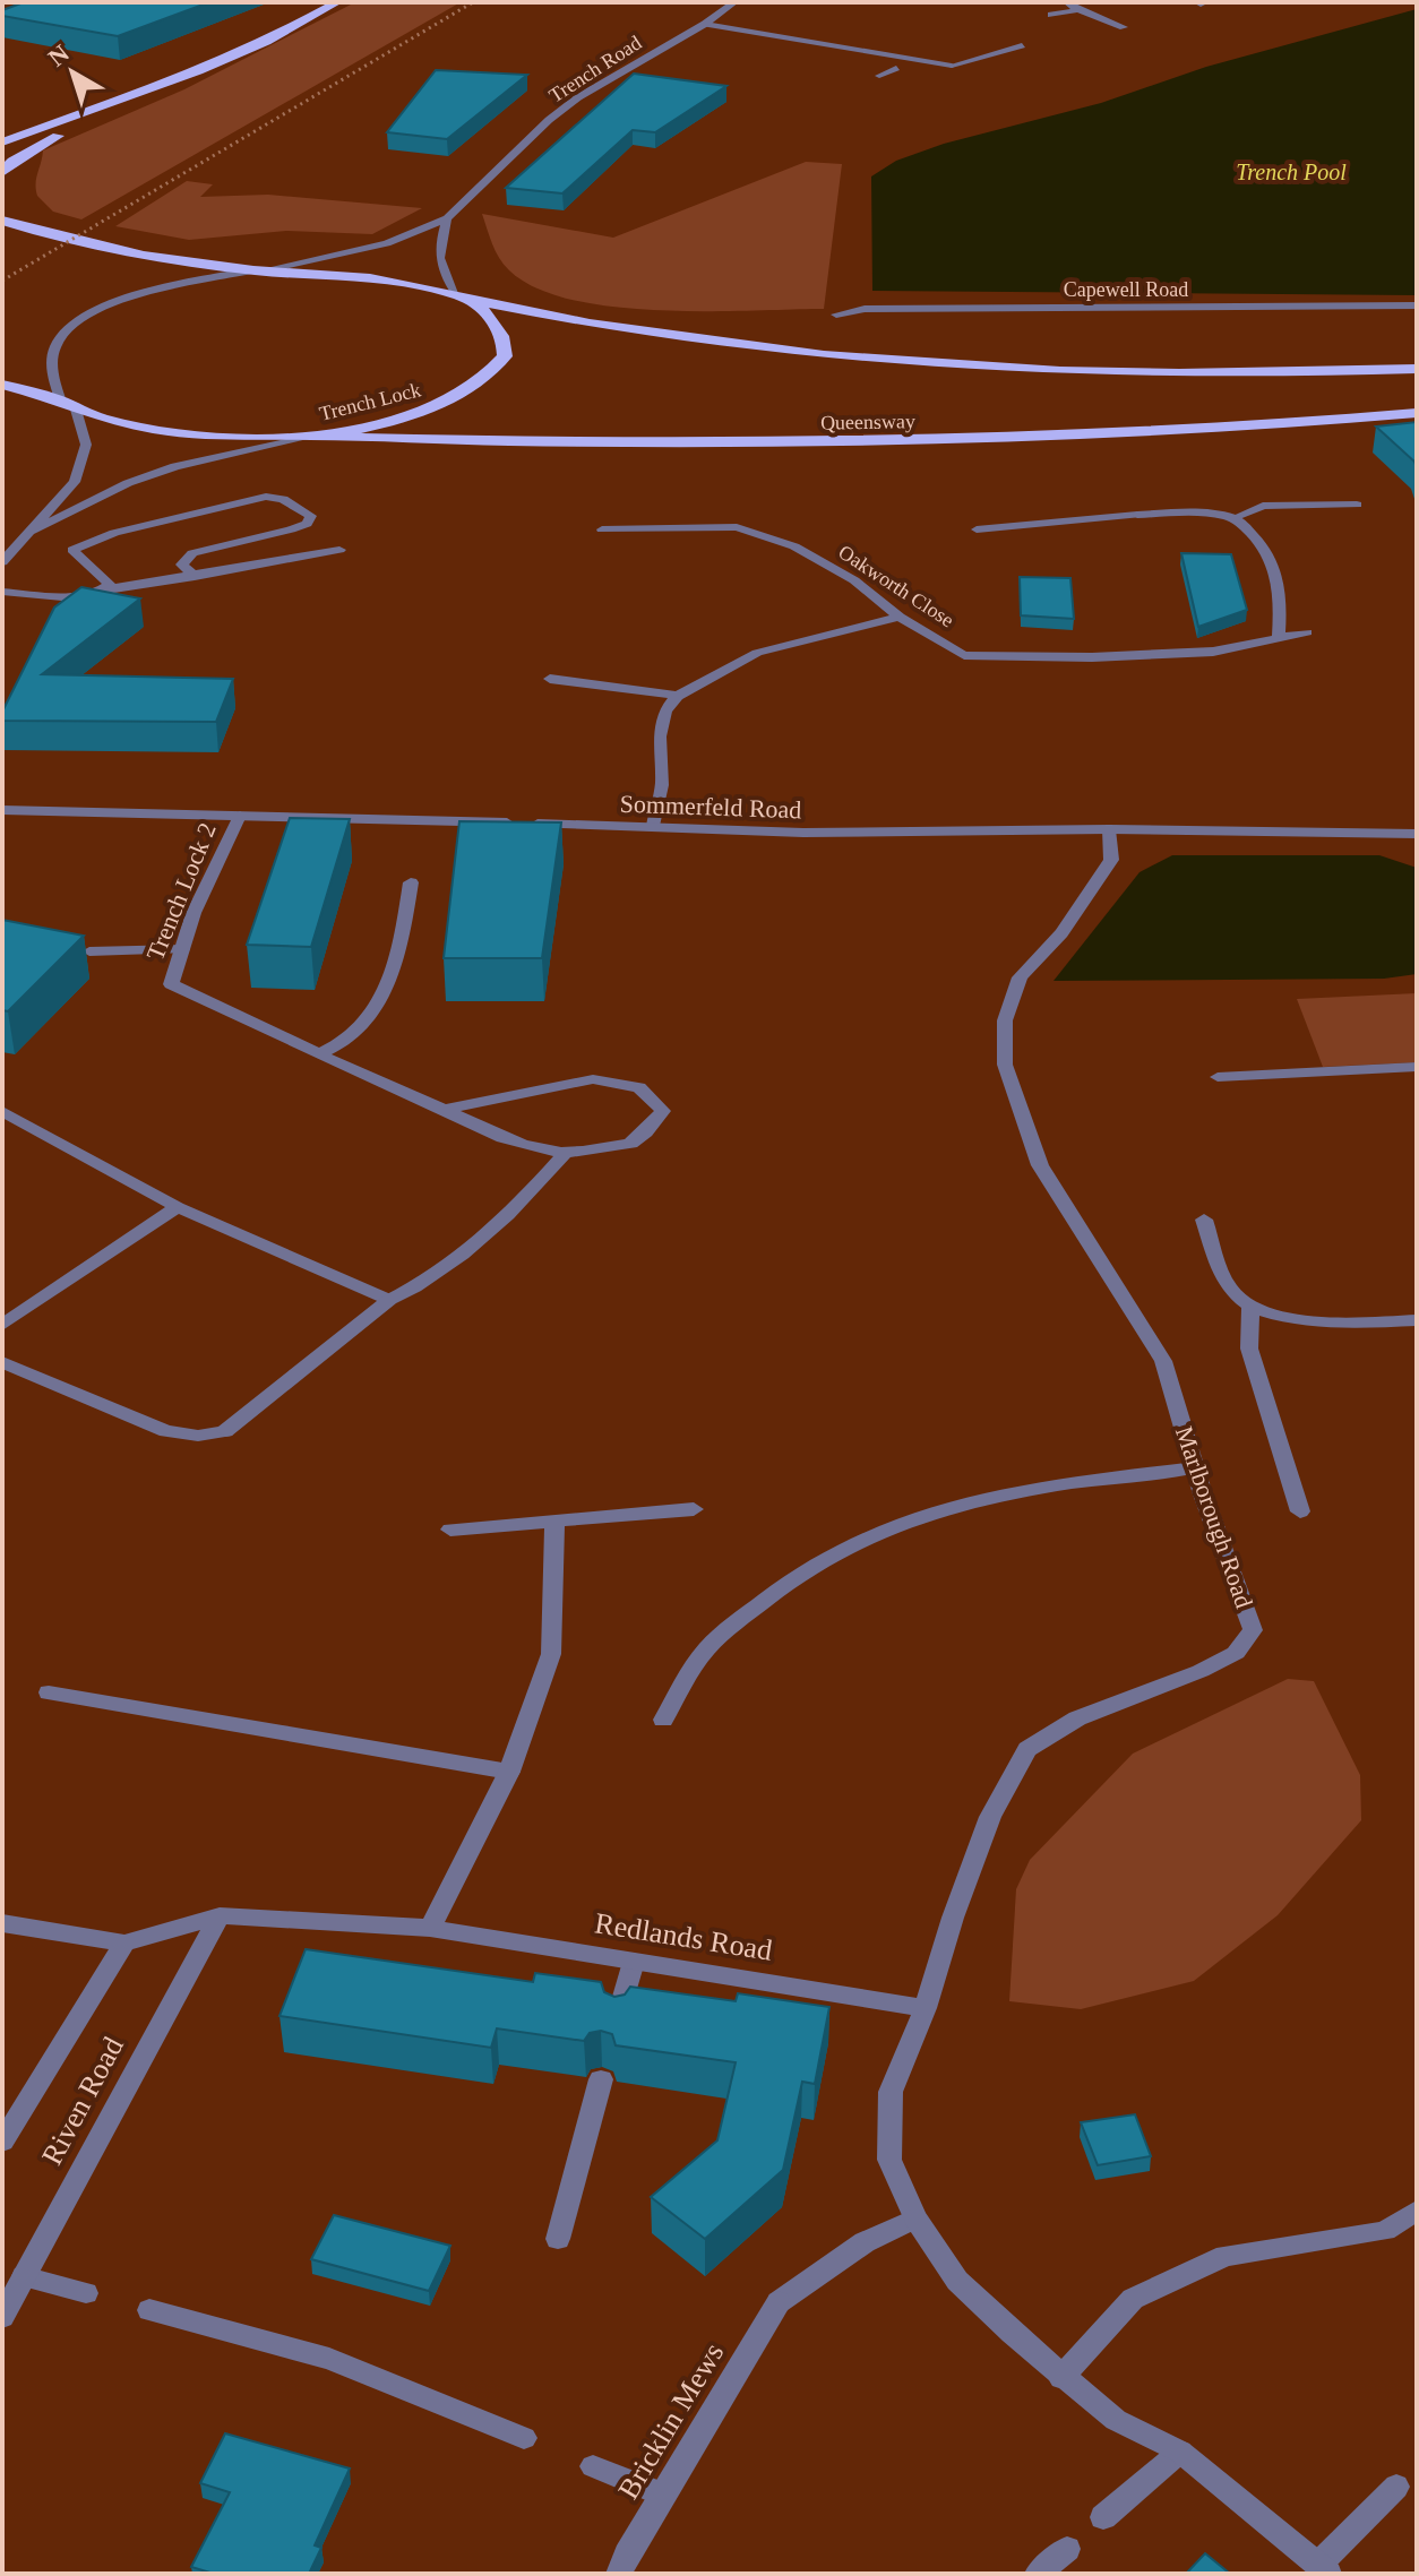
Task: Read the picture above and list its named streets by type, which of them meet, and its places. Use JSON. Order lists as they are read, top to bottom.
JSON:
{
  "streets": {
    "highway": ["Trench Lock", "Queensway"],
    "street": [
      "Trench Road",
      "Capewell Road",
      "Oakworth Close",
      "Sommerfeld Road",
      "Trench Lock 2",
      "Marlborough Road",
      "Redlands Road",
      "Riven Road",
      "Bricklin Mews"
    ]
  },
  "crossings": [
    ["Trench Lock", "Queensway"],
    ["Sommerfeld Road", "Trench Lock 2"],
    ["Sommerfeld Road", "Marlborough Road"],
    ["Marlborough Road", "Redlands Road"],
    ["Marlborough Road", "Bricklin Mews"],
    ["Redlands Road", "Riven Road"]
  ],
  "water": ["Trench Pool"],
  "north": "top left"
}
